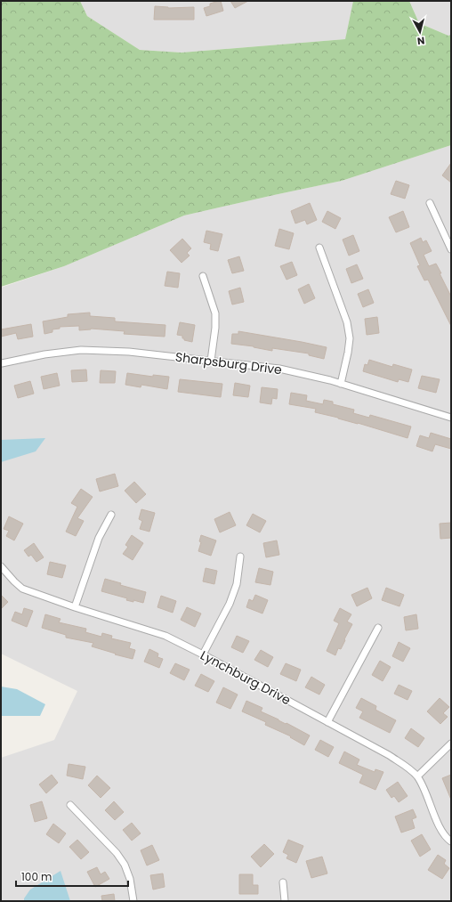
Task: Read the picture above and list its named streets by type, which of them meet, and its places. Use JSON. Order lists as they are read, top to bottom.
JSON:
{
  "streets": {
    "street": ["Sharpsburg Drive", "Lynchburg Drive"]
  },
  "scale_bar": "100 m",
  "north": "bottom"
}
